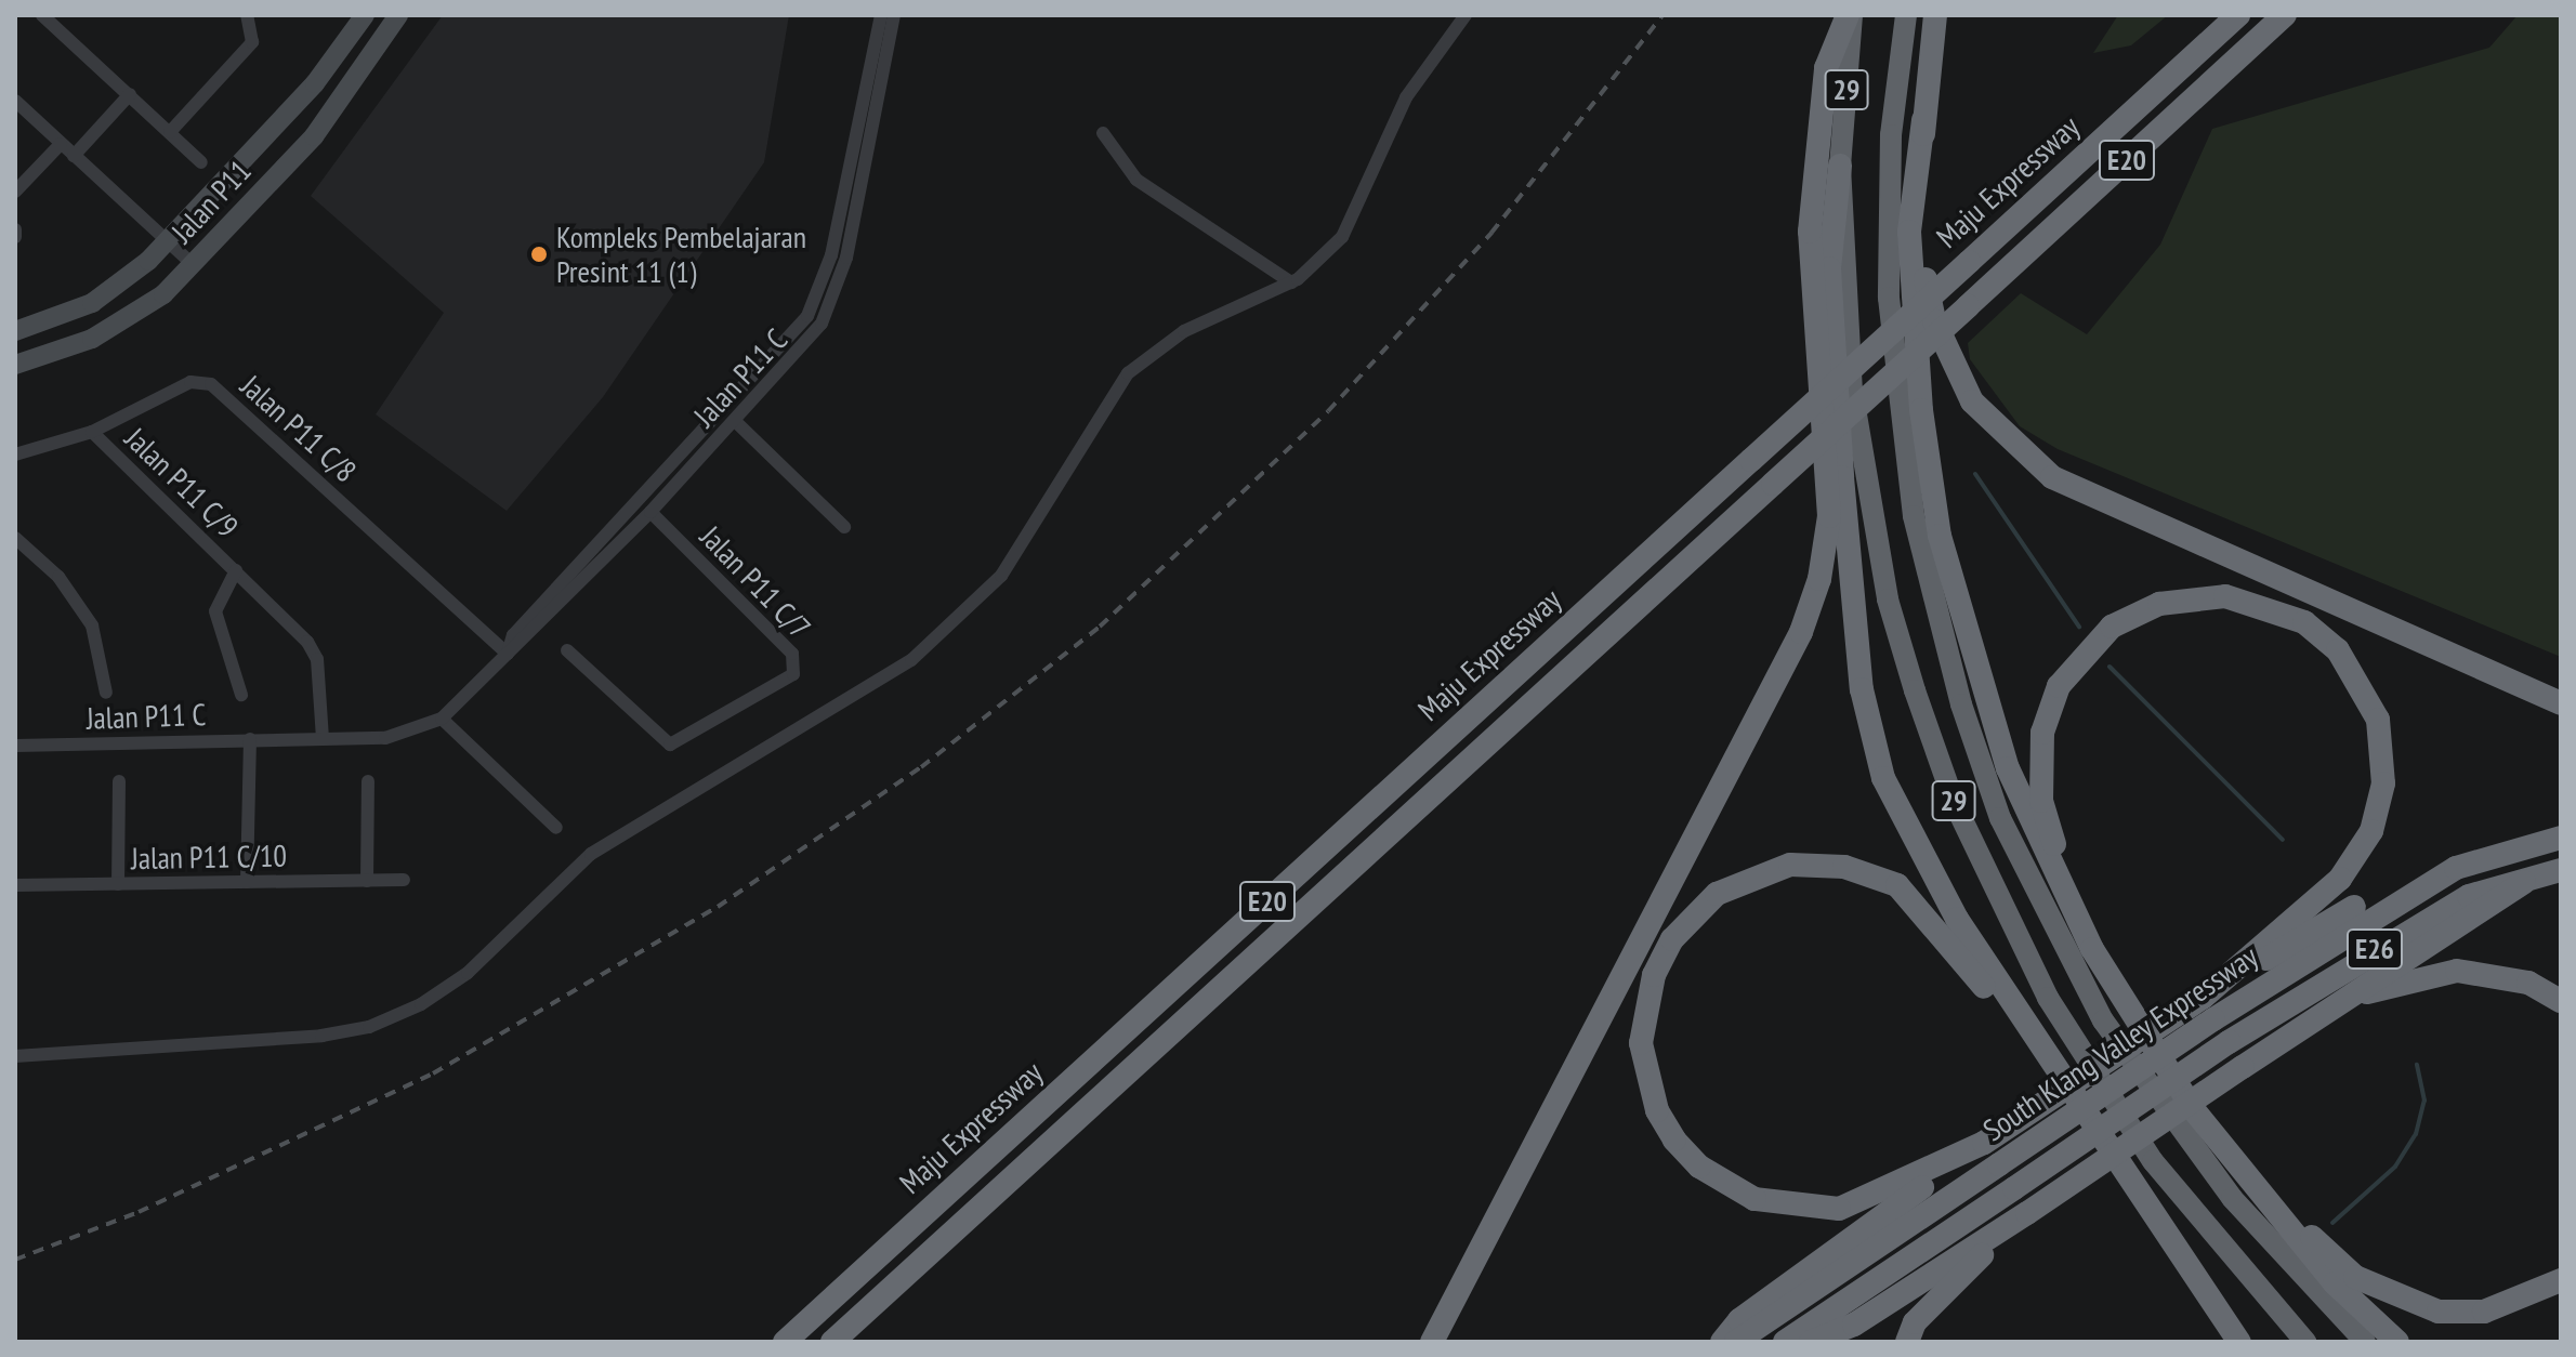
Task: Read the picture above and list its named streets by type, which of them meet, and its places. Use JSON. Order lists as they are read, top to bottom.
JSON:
{
  "streets": {
    "highway": [
      "29",
      "E20",
      "Maju Expressway",
      "E26",
      "South Klang Valley Expressway"
    ],
    "main road": ["Jalan P11"],
    "street": [
      "Jalan P11 C",
      "Jalan P11 C/8",
      "Jalan P11 C/9",
      "Jalan P11 C/7",
      "Jalan P11 C/10"
    ]
  },
  "crossings": [
    ["Jalan P11 C", "Jalan P11 C/8"],
    ["Jalan P11 C", "Jalan P11 C/9"],
    ["Jalan P11 C", "Jalan P11 C/7"],
    ["Jalan P11 C/8", "Jalan P11 C/9"]
  ],
  "places": ["Kompleks Pembelajaran Presint 11 (1)"]
}
